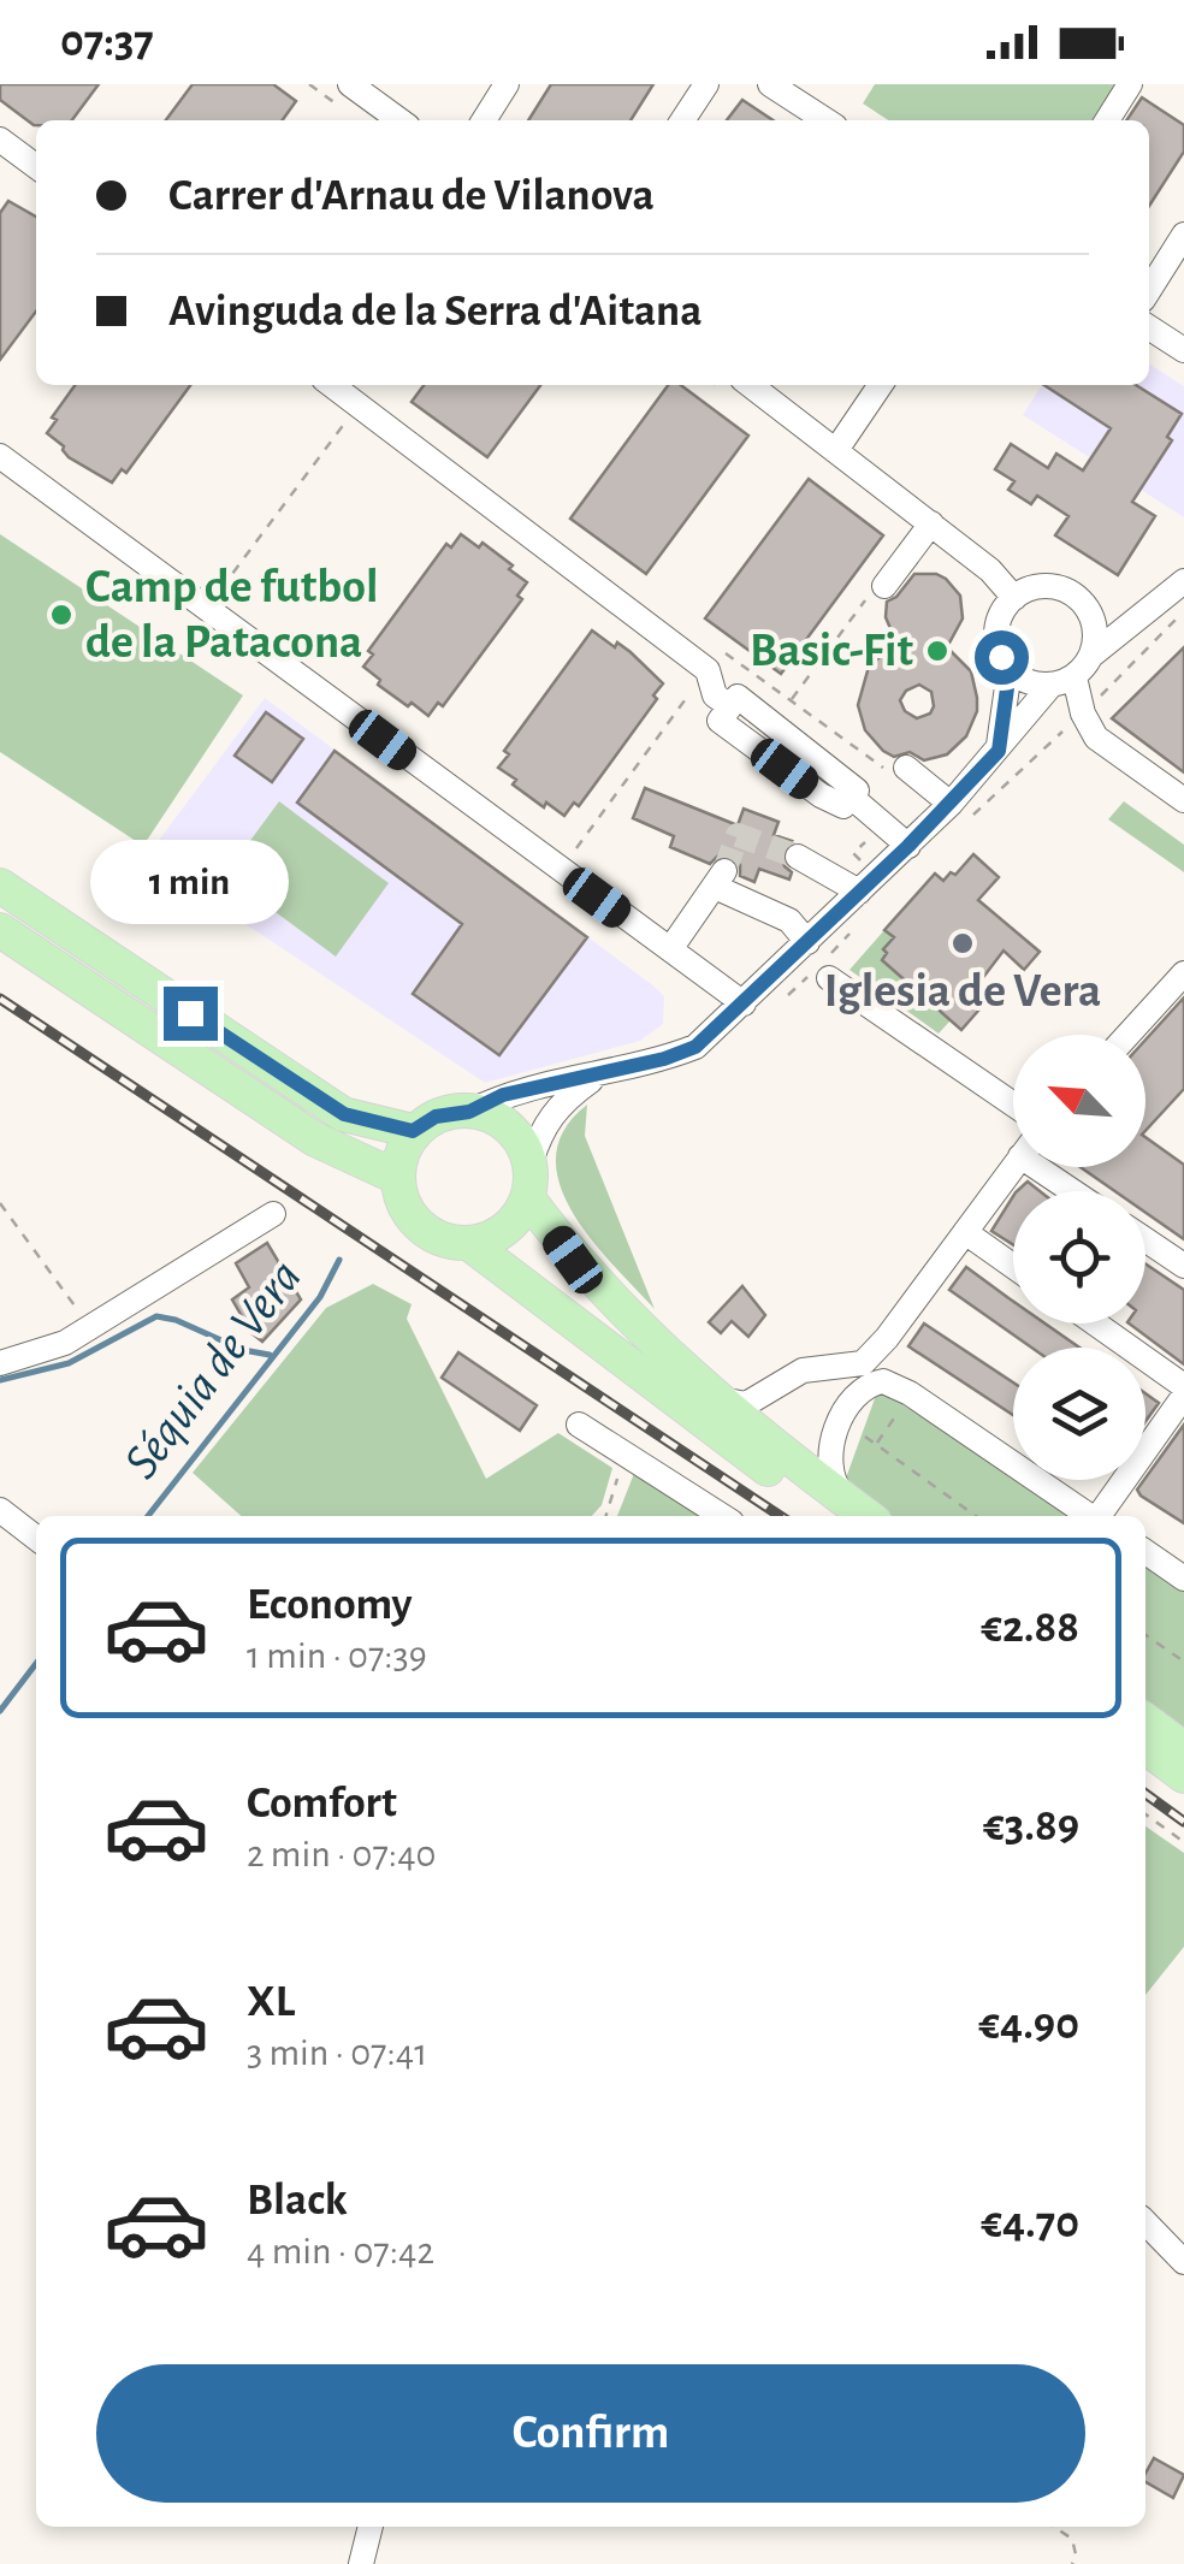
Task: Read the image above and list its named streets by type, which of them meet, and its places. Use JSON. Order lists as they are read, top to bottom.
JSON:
{
  "water": ["Séquia de Vera"],
  "places": ["Camp de futbol de la Patacona", "Basic-Fit", "Iglesia de Vera"],
  "north": "top left",
  "page": {
    "status": "07:37",
    "banner": ["Carrer d'Arnau de Vilanova", "Avinguda de la Serra d'Aitana"],
    "bubble": "1 min",
    "list": [
      {
        "name": "Economy",
        "note": "1 min · 07:39",
        "value": "€2.88"
      },
      {
        "name": "Comfort",
        "note": "2 min · 07:40",
        "value": "€3.89"
      },
      {
        "name": "XL",
        "note": "3 min · 07:41",
        "value": "€4.90"
      },
      {
        "name": "Black",
        "note": "4 min · 07:42",
        "value": "€4.70"
      }
    ],
    "buttons": "Confirm"
  }
}
